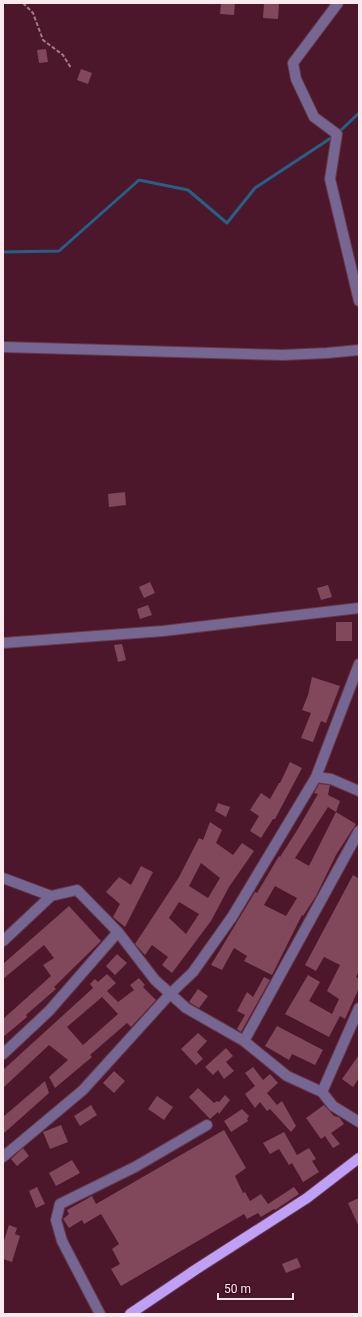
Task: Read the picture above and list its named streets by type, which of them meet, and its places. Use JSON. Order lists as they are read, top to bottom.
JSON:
{
  "scale_bar": "50 m"
}
